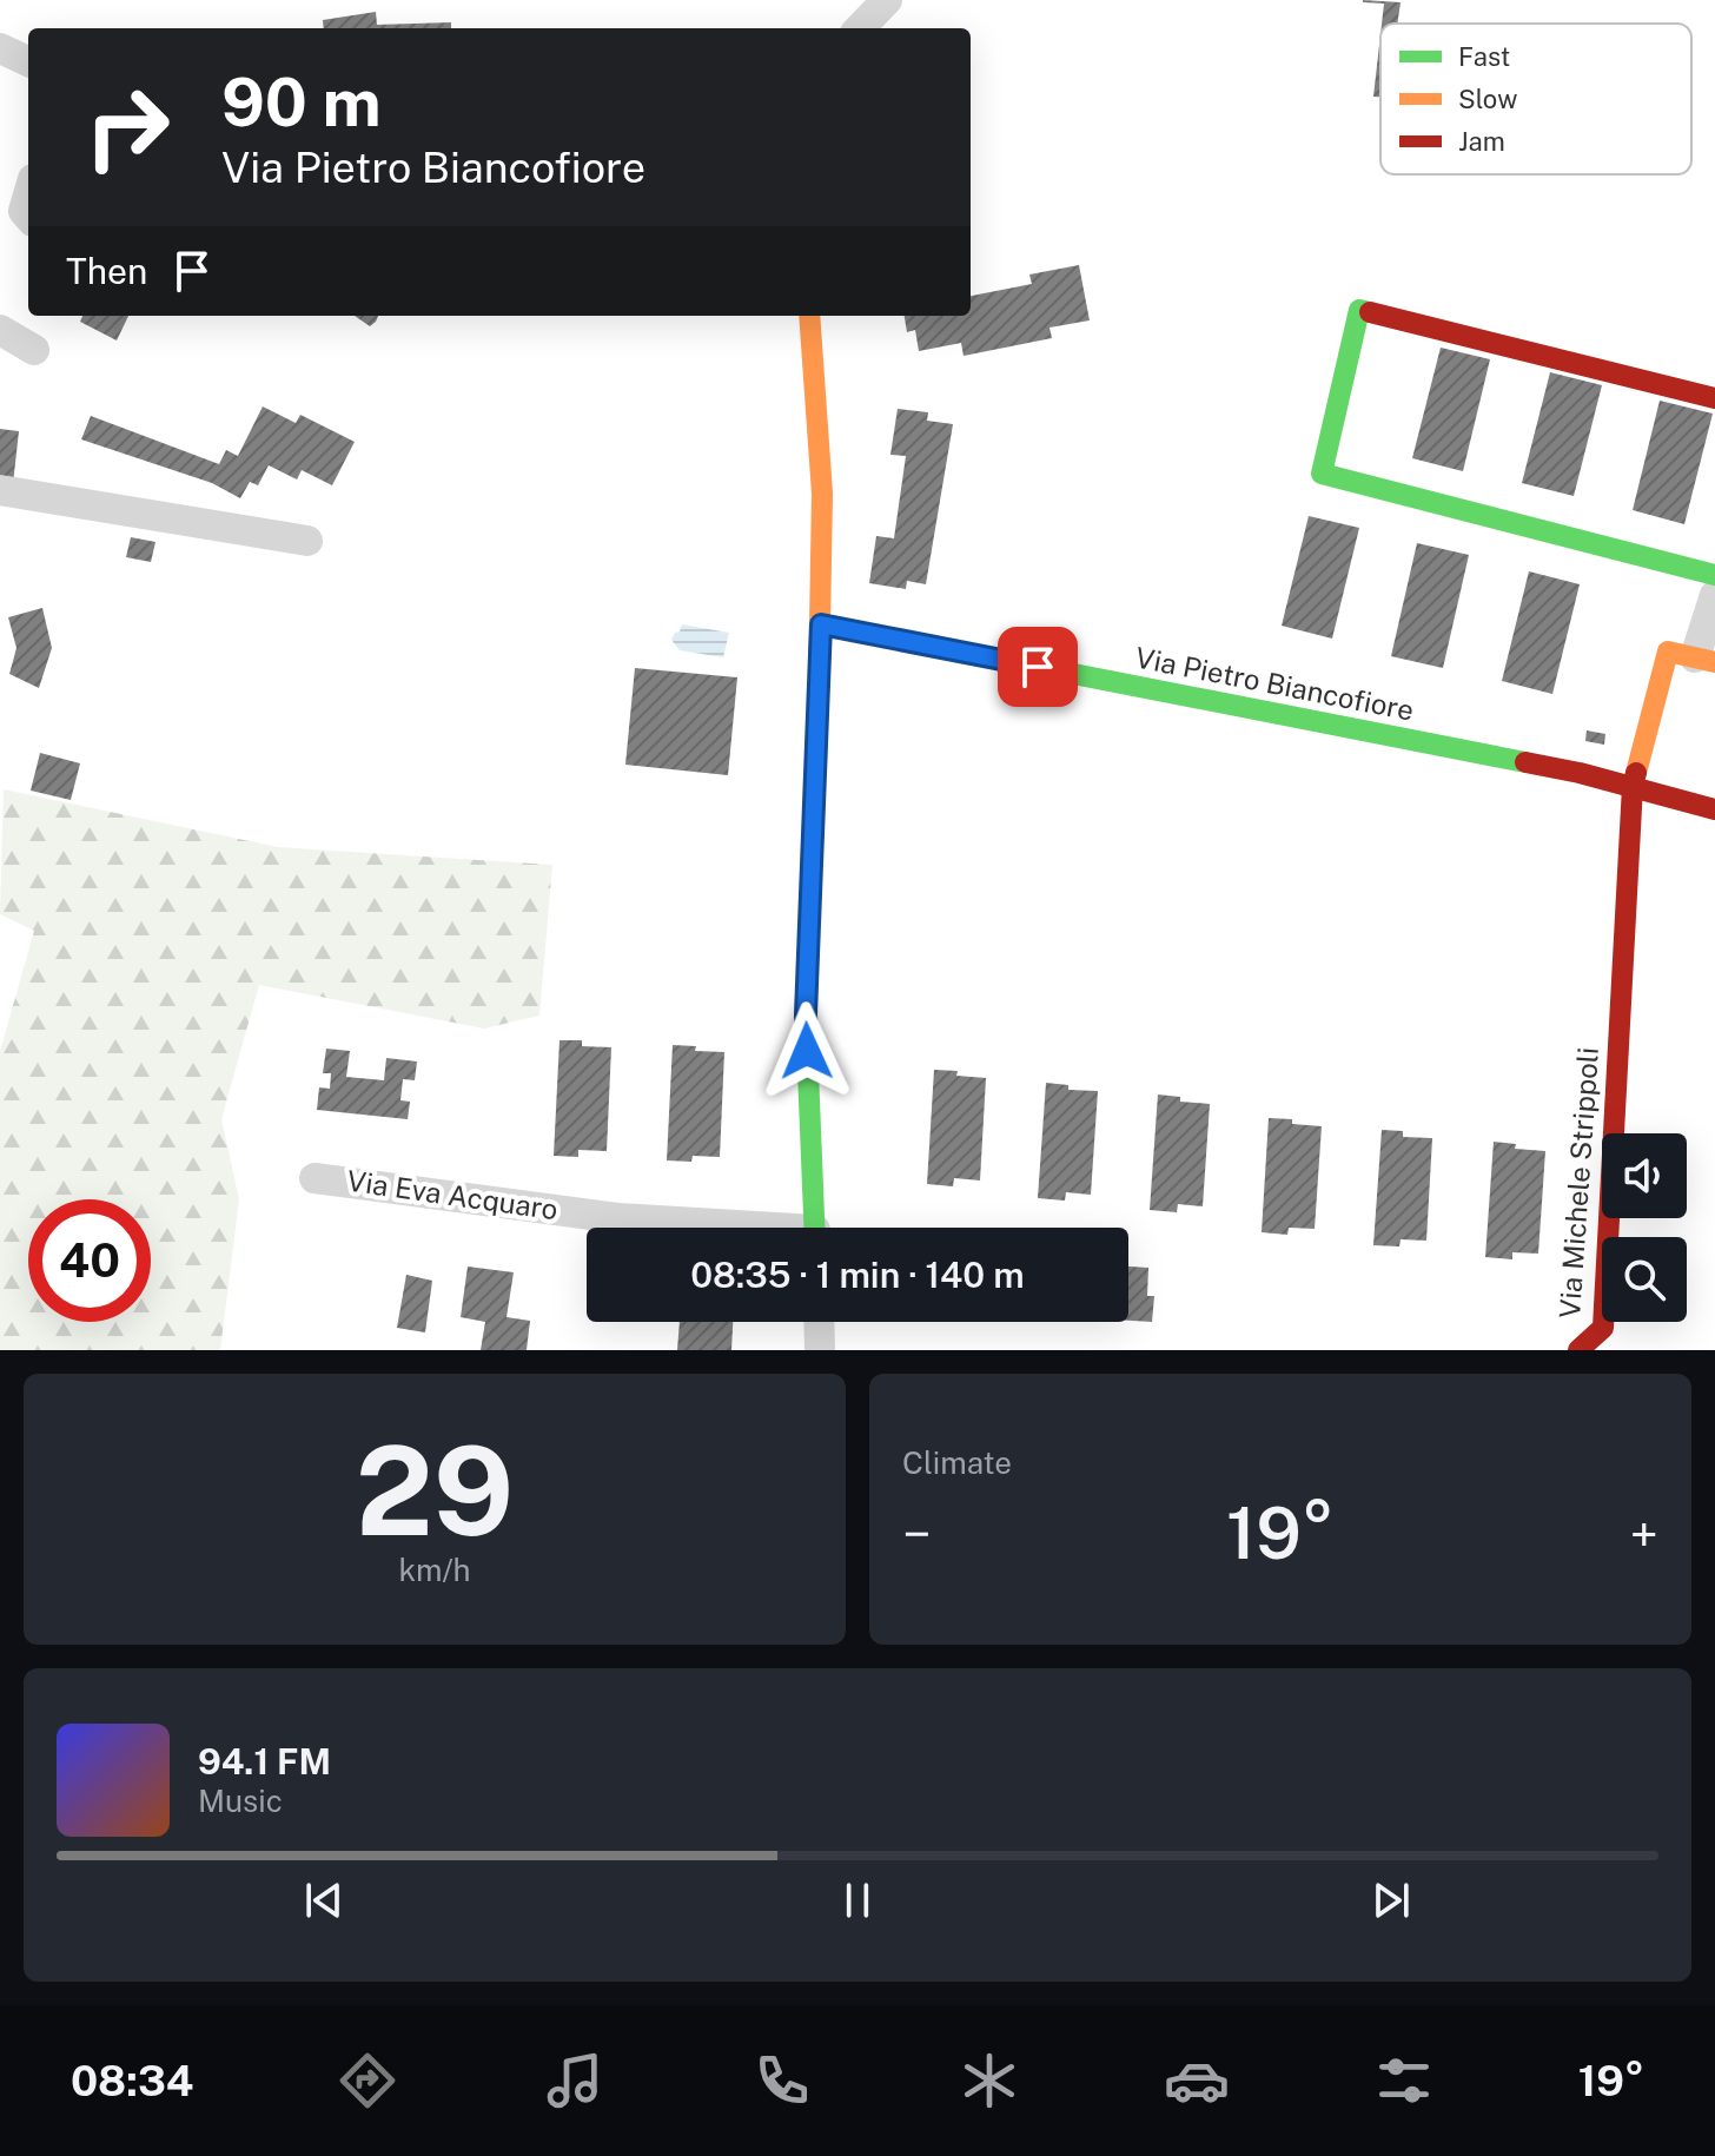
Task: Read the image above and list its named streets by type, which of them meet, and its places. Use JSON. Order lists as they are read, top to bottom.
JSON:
{
  "streets": {
    "street": ["Via Pietro Biancofiore", "Via Michele Strippoli", "Via Eva Acquaro"]
  },
  "crossings": [
    ["Via Pietro Biancofiore", "Via Michele Strippoli"]
  ],
  "legend": ["Fast", "Slow", "Jam"],
  "page": {
    "turn": ["90 m", "Via Pietro Biancofiore"],
    "then": "Then",
    "limit": "40",
    "trip": "08:35 · 1 min · 140 m",
    "tile": [
      ["29", "km/h"],
      "Climate"
    ],
    "heat": ["−", "19°", "+"],
    "song": ["94.1 FM", "Music"],
    "tabs": ["08:34", "19°"]
  }
}
